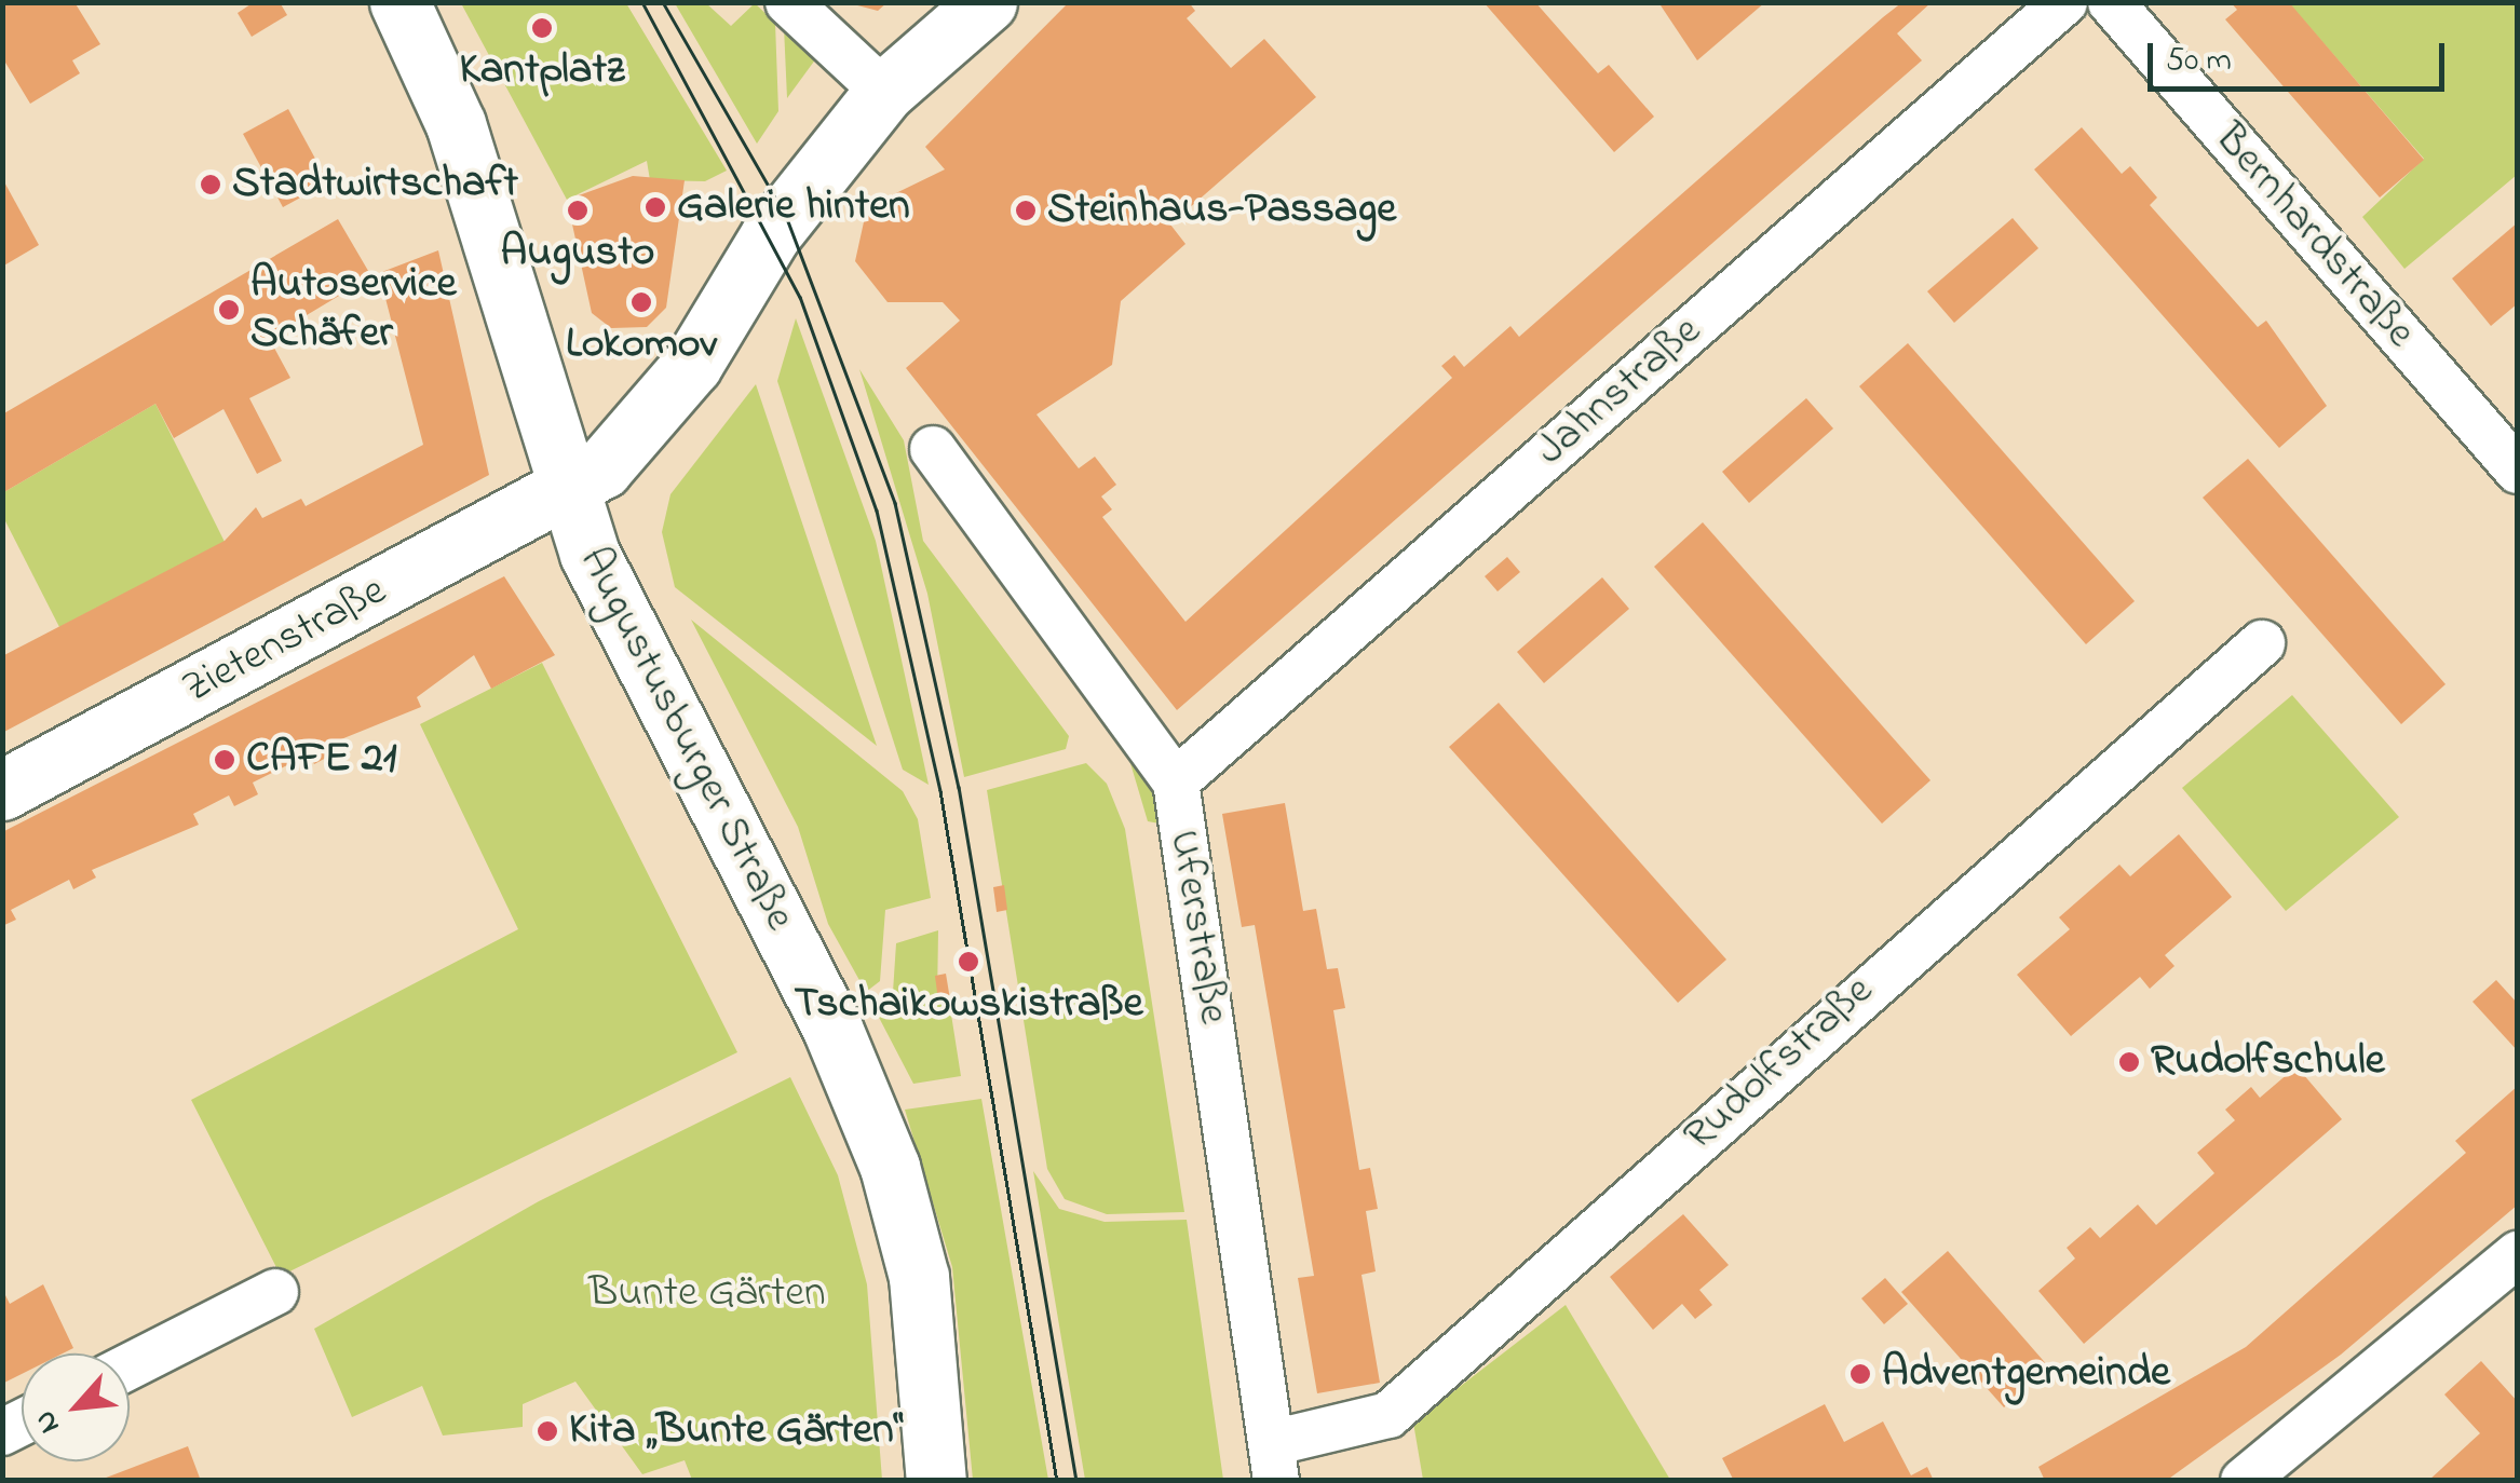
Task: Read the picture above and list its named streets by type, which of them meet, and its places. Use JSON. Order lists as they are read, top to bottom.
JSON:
{
  "streets": {
    "main road": ["Zietenstraße", "Augustusburger Straße"],
    "street": [
      "Bernhardstraße",
      "Jahnstraße",
      "Uferstraße",
      "Rudolfstraße"
    ]
  },
  "crossings": [
    ["Jahnstraße", "Uferstraße"],
    ["Zietenstraße", "Augustusburger Straße"],
    ["Uferstraße", "Rudolfstraße"]
  ],
  "parks": ["Bunte Gärten"],
  "places": [
    "Kantplatz",
    "Stadtwirtschaft",
    "Galerie hinten",
    "Augusto",
    "Steinhaus-Passage",
    "Lokomov",
    "Autoservice Schäfer",
    "CAFE 21",
    "Tschaikowskistraße",
    "Rudolfschule",
    "Adventgemeinde",
    "Kita „Bunte Gärten“"
  ],
  "scale_bar": "50 m",
  "north": "bottom left"
}
